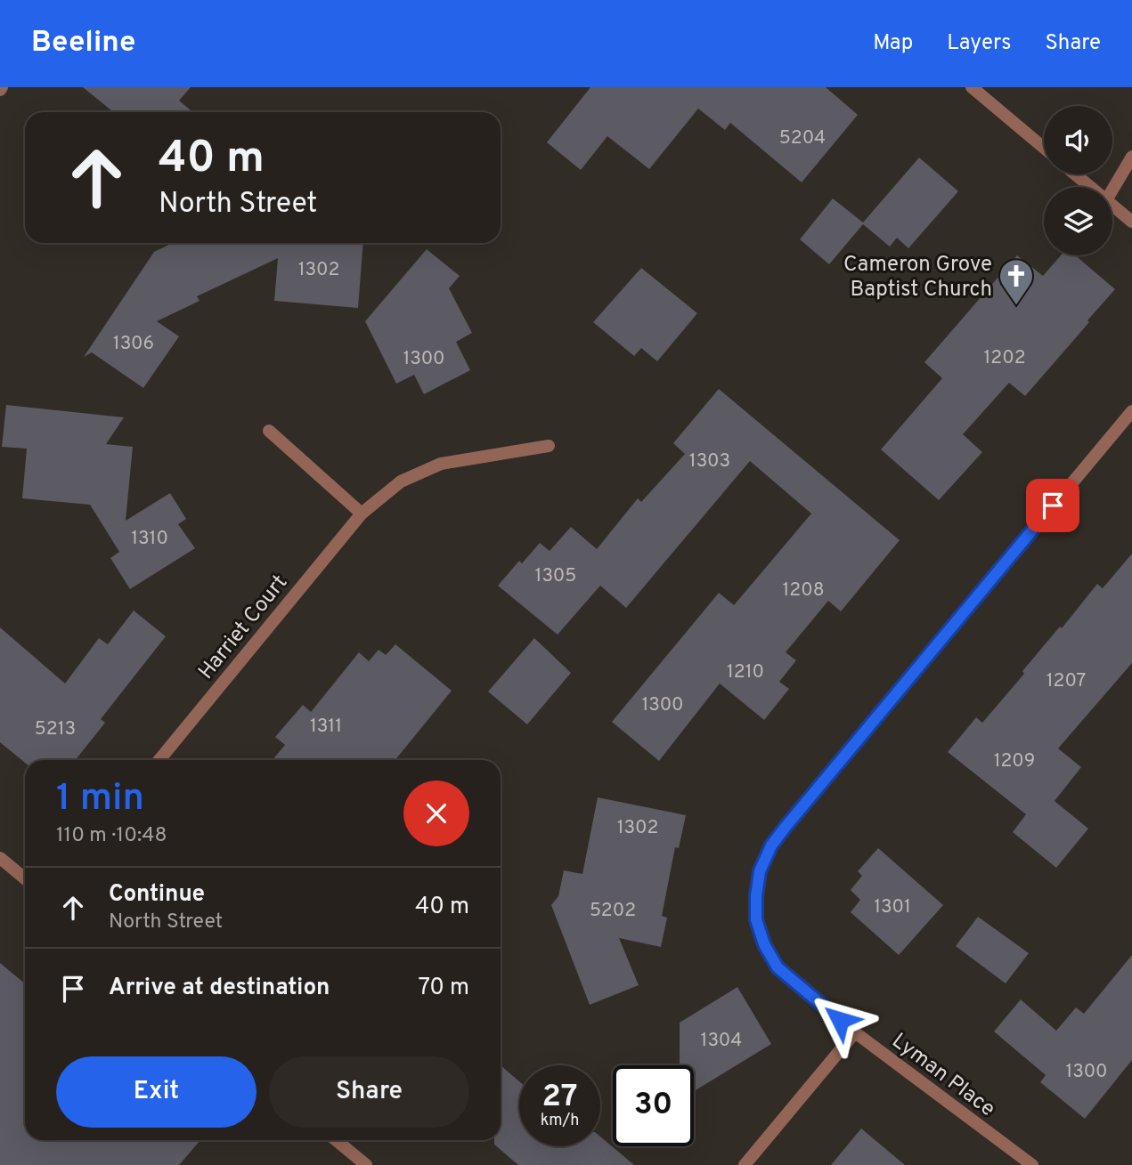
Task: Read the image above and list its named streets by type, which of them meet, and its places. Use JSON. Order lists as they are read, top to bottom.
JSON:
{
  "streets": {
    "street": ["Harriet Court", "Lyman Place"]
  },
  "places": {
    "church": ["Cameron Grove Baptist Church"]
  },
  "house_numbers": [
    "5204",
    "1302",
    "1306",
    "1202",
    "1300",
    "1303",
    "1310",
    "1305",
    "1208",
    "1210",
    "1207",
    "1300",
    "1311",
    "5213",
    "1209",
    "1302",
    "1301",
    "5202",
    "1304",
    "1300"
  ],
  "page": {
    "header": "Beeline",
    "nav": ["Map", "Layers", "Share"],
    "turn": ["40 m", "North Street"],
    "heading": ["1 min", "110 m · 10:48"],
    "list": [
      {
        "name": "Continue",
        "note": "North Street",
        "value": "40 m"
      },
      {
        "name": "Arrive at destination",
        "value": "70 m"
      }
    ],
    "buttons": ["Exit", "Share"],
    "speed": "27 km/h",
    "limit": "30"
  }
}
